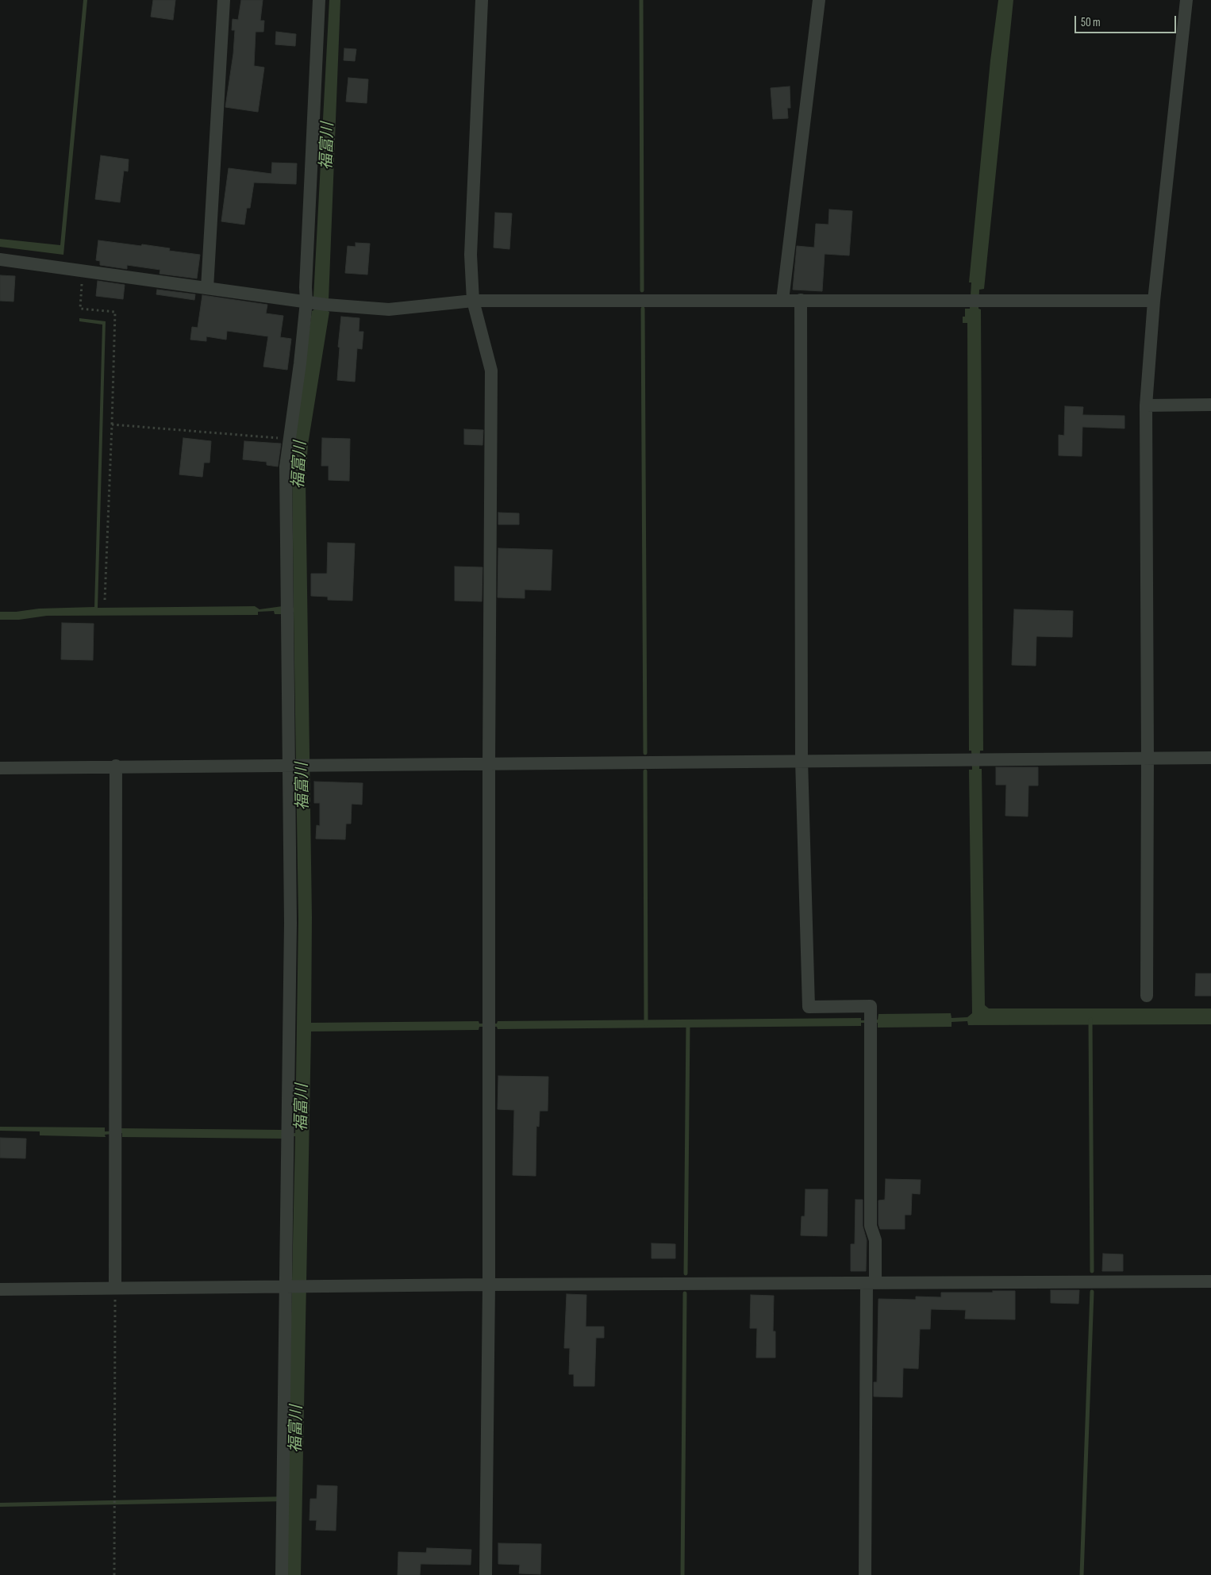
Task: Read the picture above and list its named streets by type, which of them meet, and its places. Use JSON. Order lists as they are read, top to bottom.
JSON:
{
  "water": ["福富川"],
  "scale_bar": "50 m"
}
